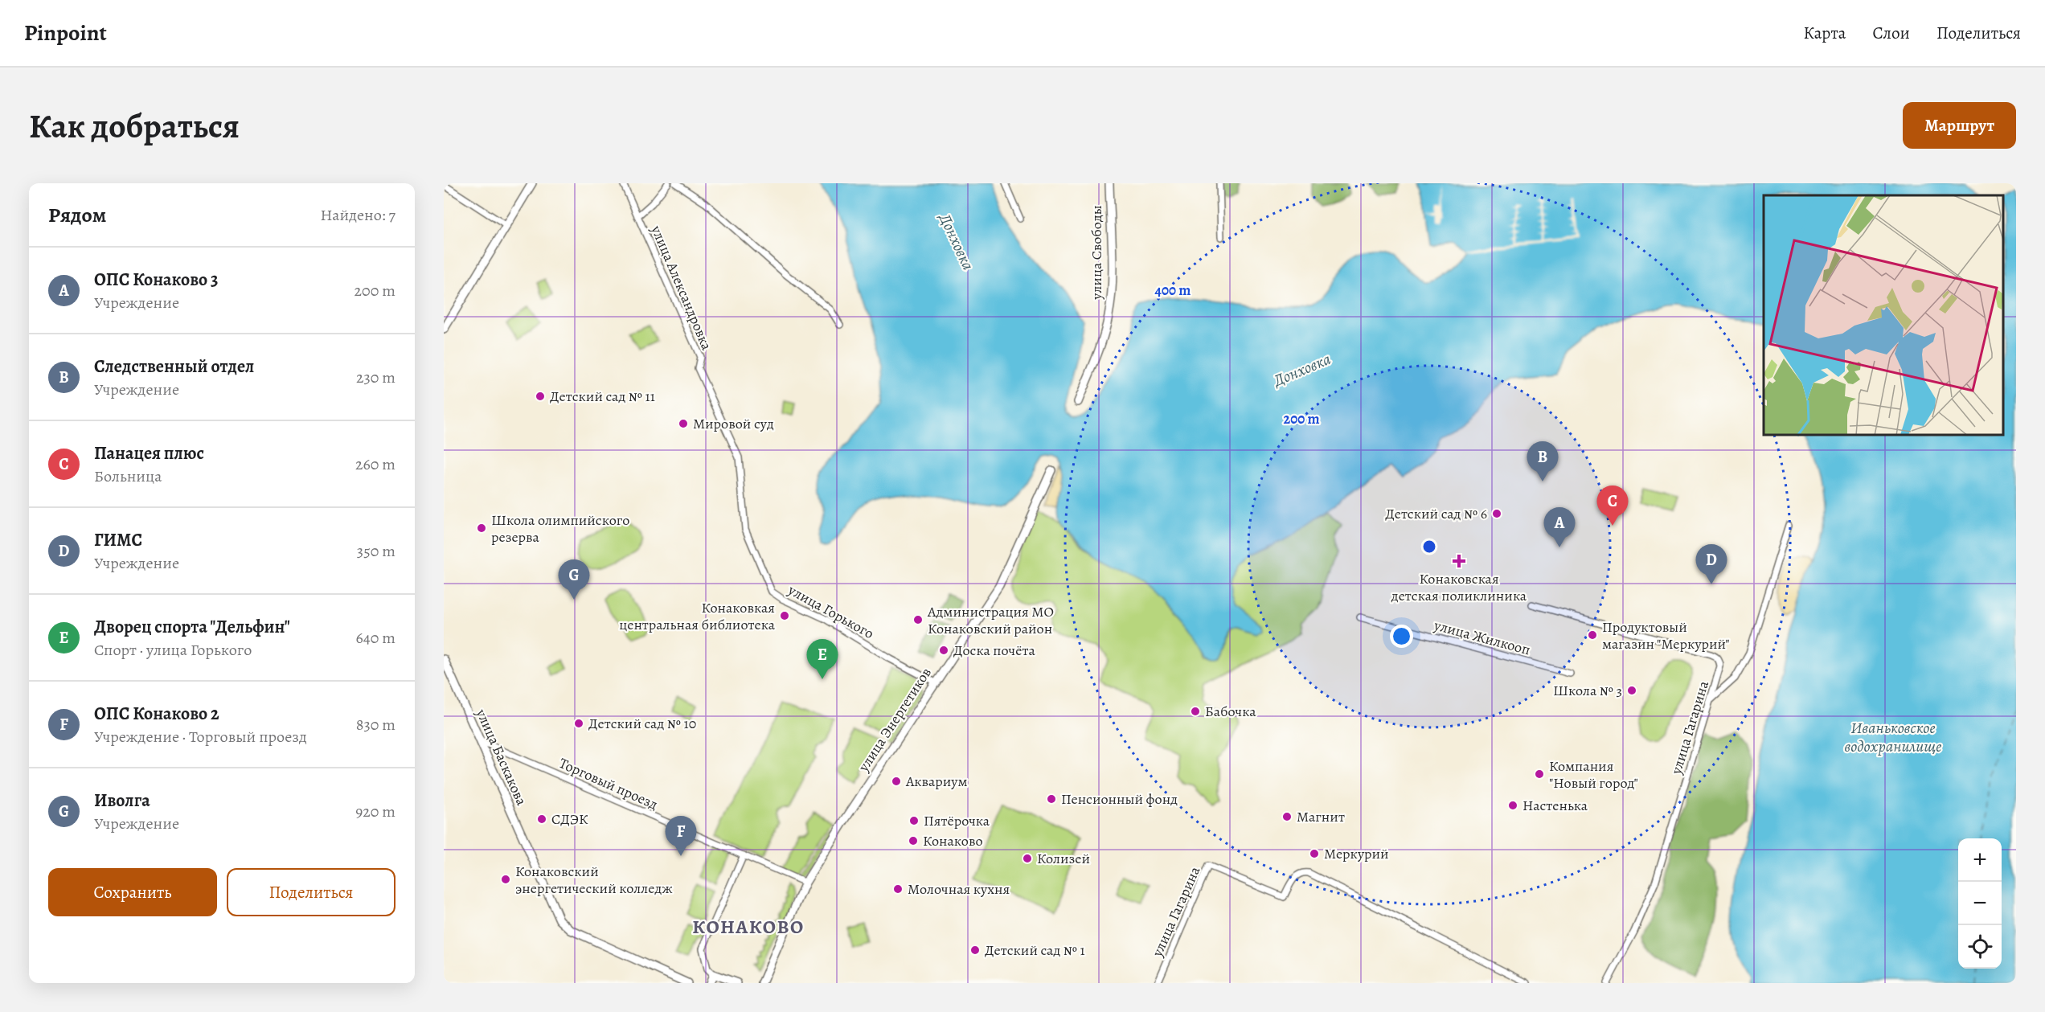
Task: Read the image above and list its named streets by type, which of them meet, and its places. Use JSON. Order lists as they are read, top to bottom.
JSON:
{
  "streets": {
    "main road": ["улица Свободы", "улица Энергетиков", "улица Баскакова"],
    "street": [
      "улица Александровка",
      "улица Горького",
      "улица Жилкооп",
      "улица Гагарина",
      "Торговый проезд"
    ]
  },
  "crossings": [
    ["улица Александровка", "улица Горького"],
    ["улица Горького", "улица Энергетиков"],
    ["улица Энергетиков", "Торговый проезд"],
    ["улица Баскакова", "Торговый проезд"]
  ],
  "districts": ["КОНАКОВО"],
  "water": ["Донховка", "Иваньковское водохранилище"],
  "places": {
    "other": [
      "Детский сад № 11",
      "Мировой суд",
      "Детский сад № 6",
      "Школа олимпийского резерва",
      "Конаковкая центральная библиотека",
      "Администрация МО Конаковский район",
      "Продуктовый магазин \"Меркурий\"",
      "Доска почёта",
      "Школа № 3",
      "Бабочка",
      "Детский сад № 10",
      "Компания \"Новый город\"",
      "Аквариум",
      "Пенсионный фонд",
      "Настенька",
      "Магнит",
      "СДЭК",
      "Пятёрочка",
      "Конаково",
      "Меркурий",
      "Колизей",
      "Конаковский энергетический колледж",
      "Молочная кухня",
      "Детский сад № 1"
    ],
    "health": ["Конаковская детская поликлиника"]
  },
  "page": {
    "header": "Pinpoint",
    "nav": ["Карта", "Слои", "Поделиться"],
    "buttons": [
      "Маршрут",
      ["Сохранить", "Поделиться"]
    ],
    "title": "Как добраться",
    "heading": ["Рядом", "Найдено: 7"],
    "list": [
      {
        "mark": "A",
        "name": "ОПС Конаково 3",
        "note": "Учреждение",
        "value": "200 m"
      },
      {
        "mark": "B",
        "name": "Следственный отдел",
        "note": "Учреждение",
        "value": "230 m"
      },
      {
        "mark": "C",
        "name": "Панацея плюс",
        "note": "Больница",
        "value": "260 m"
      },
      {
        "mark": "D",
        "name": "ГИМС",
        "note": "Учреждение",
        "value": "350 m"
      },
      {
        "mark": "E",
        "name": "Дворец спорта \"Дельфин\"",
        "note": "Спорт · улица Горького",
        "value": "640 m"
      },
      {
        "mark": "F",
        "name": "ОПС Конаково 2",
        "note": "Учреждение · Торговый проезд",
        "value": "830 m"
      },
      {
        "mark": "G",
        "name": "Иволга",
        "note": "Учреждение",
        "value": "920 m"
      }
    ],
    "pins": [
      "B",
      "C",
      "A",
      "D",
      "G",
      "E",
      "F"
    ],
    "map_buttons": ["+", "−"]
  },
  "rings": ["400 m", "200 m"]
}
